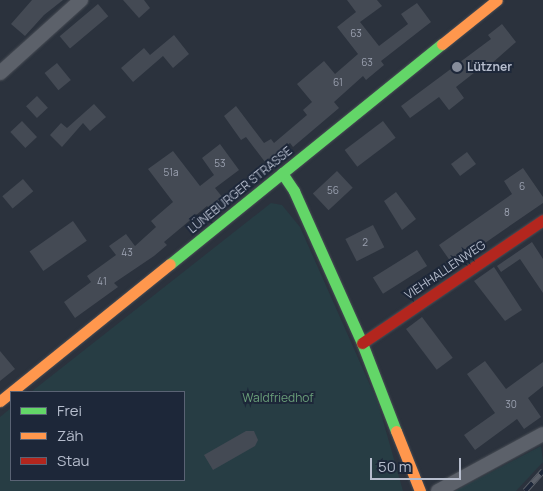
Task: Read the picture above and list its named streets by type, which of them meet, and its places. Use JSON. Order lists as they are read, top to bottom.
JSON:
{
  "streets": {
    "main road": ["LÜNEBURGER STRASSE", "VIEHHALLENWEG"]
  },
  "parks": ["Waldfriedhof"],
  "places": ["Lützner"],
  "house_numbers": [
    "63",
    "63",
    "61",
    "53",
    "51a",
    "6",
    "56",
    "8",
    "2",
    "43",
    "41",
    "30"
  ],
  "legend": ["Frei", "Zäh", "Stau"],
  "scale_bar": "50 m"
}
